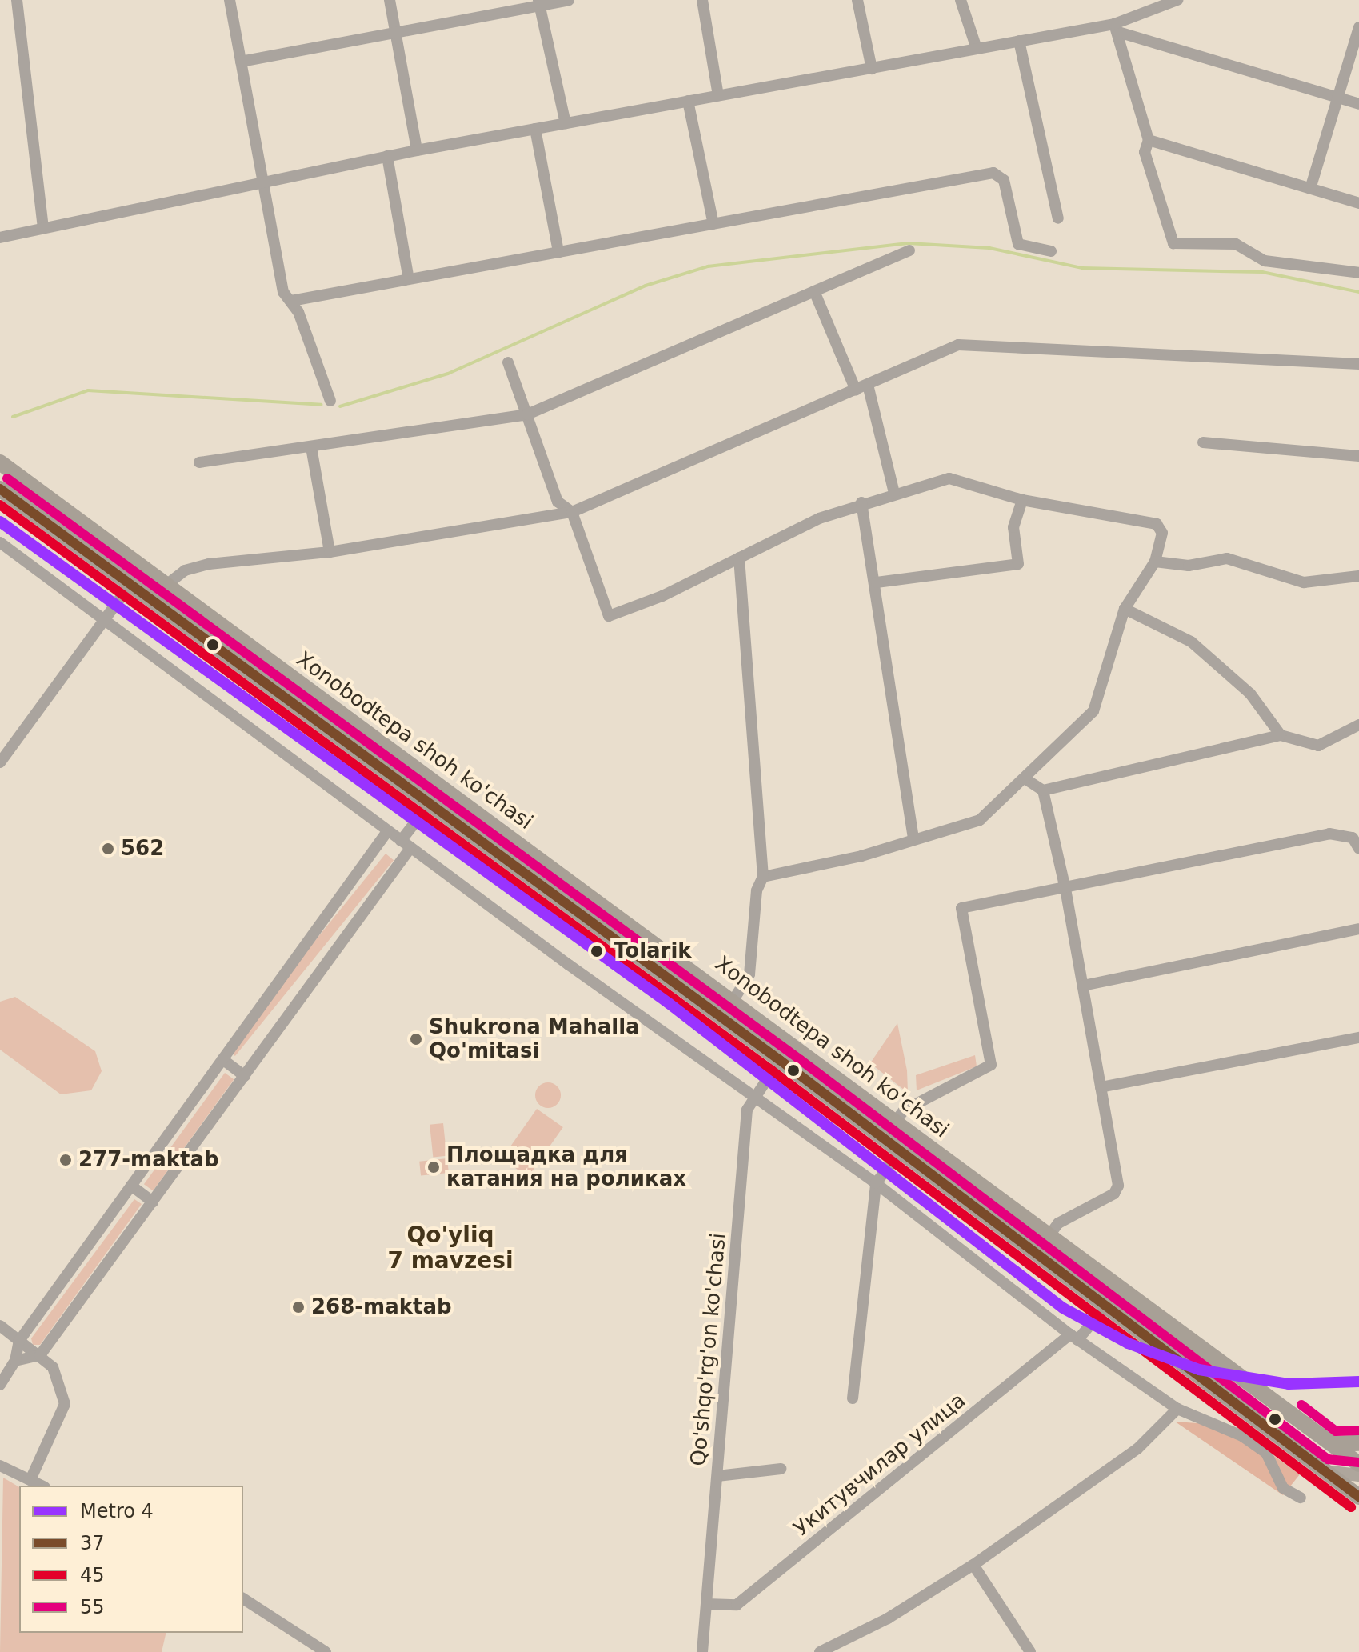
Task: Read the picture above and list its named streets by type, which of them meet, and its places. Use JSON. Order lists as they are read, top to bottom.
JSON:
{
  "streets": {
    "highway": ["Xonobodtepa shoh ko'chasi"],
    "street": ["Qo'shqo'rg'on ko'chasi", "Укитувчилар улица"]
  },
  "crossings": [
    ["Xonobodtepa shoh ko'chasi", "Qo'shqo'rg'on ko'chasi"],
    ["Xonobodtepa shoh ko'chasi", "Укитувчилар улица"],
    ["Qo'shqo'rg'on ko'chasi", "Укитувчилар улица"]
  ],
  "districts": ["Qo'yliq 7 mavzesi"],
  "places": [
    "562",
    "Tolarik",
    "Shukrona Mahalla Qo'mitasi",
    "277-maktab",
    "Площадка для катания на роликах",
    "268-maktab"
  ],
  "lines": [
    "transit line 55",
    "transit line 37",
    "transit line 45",
    "metro line 4"
  ],
  "legend": [
    "Metro 4",
    "37",
    "45",
    "55"
  ]
}
